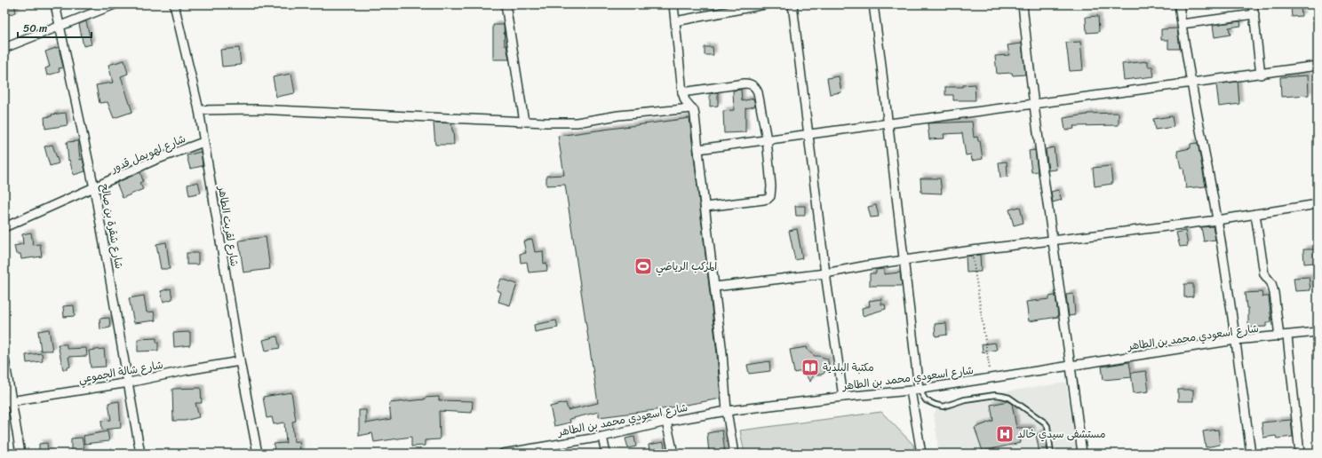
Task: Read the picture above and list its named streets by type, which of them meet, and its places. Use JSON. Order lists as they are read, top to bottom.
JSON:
{
  "streets": {
    "street": [
      "شارع لهويمل قدور",
      "شارع شقرة بن صالح",
      "شارع لقريت الطاهر",
      "شارع اسعودي محمد بن الطاهر",
      "شارع شالة الجموعي"
    ]
  },
  "crossings": [
    ["شارع لهويمل قدور", "شارع شقرة بن صالح"],
    ["شارع لهويمل قدور", "شارع لقريت الطاهر"],
    ["شارع شقرة بن صالح", "شارع شالة الجموعي"],
    ["شارع لقريت الطاهر", "شارع شالة الجموعي"]
  ],
  "places": {
    "sports": ["المركب الرياضي"],
    "library": ["مكتبة البلدية"],
    "hospital": ["مستشفى سيدي خالد"]
  },
  "scale_bar": "50 m"
}
